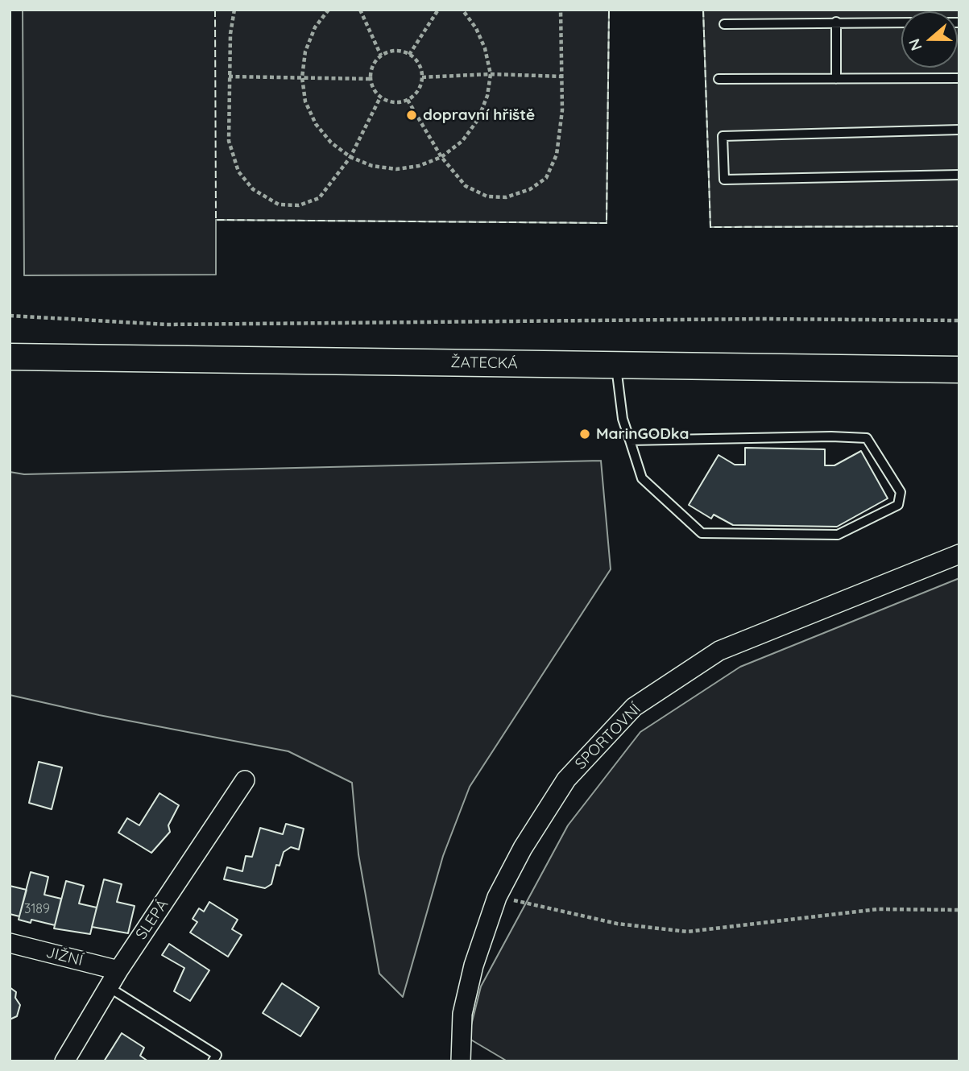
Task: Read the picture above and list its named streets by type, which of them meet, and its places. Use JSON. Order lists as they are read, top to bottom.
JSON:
{
  "streets": {
    "street": [
      "ŽATECKÁ",
      "SPORTOVNÍ",
      "SLEPÁ",
      "JIŽNÍ"
    ]
  },
  "crossings": [
    ["SLEPÁ", "JIŽNÍ"]
  ],
  "places": ["dopravní hřiště", "MarinGODka"],
  "house_numbers": ["3189"],
  "north": "left"
}
